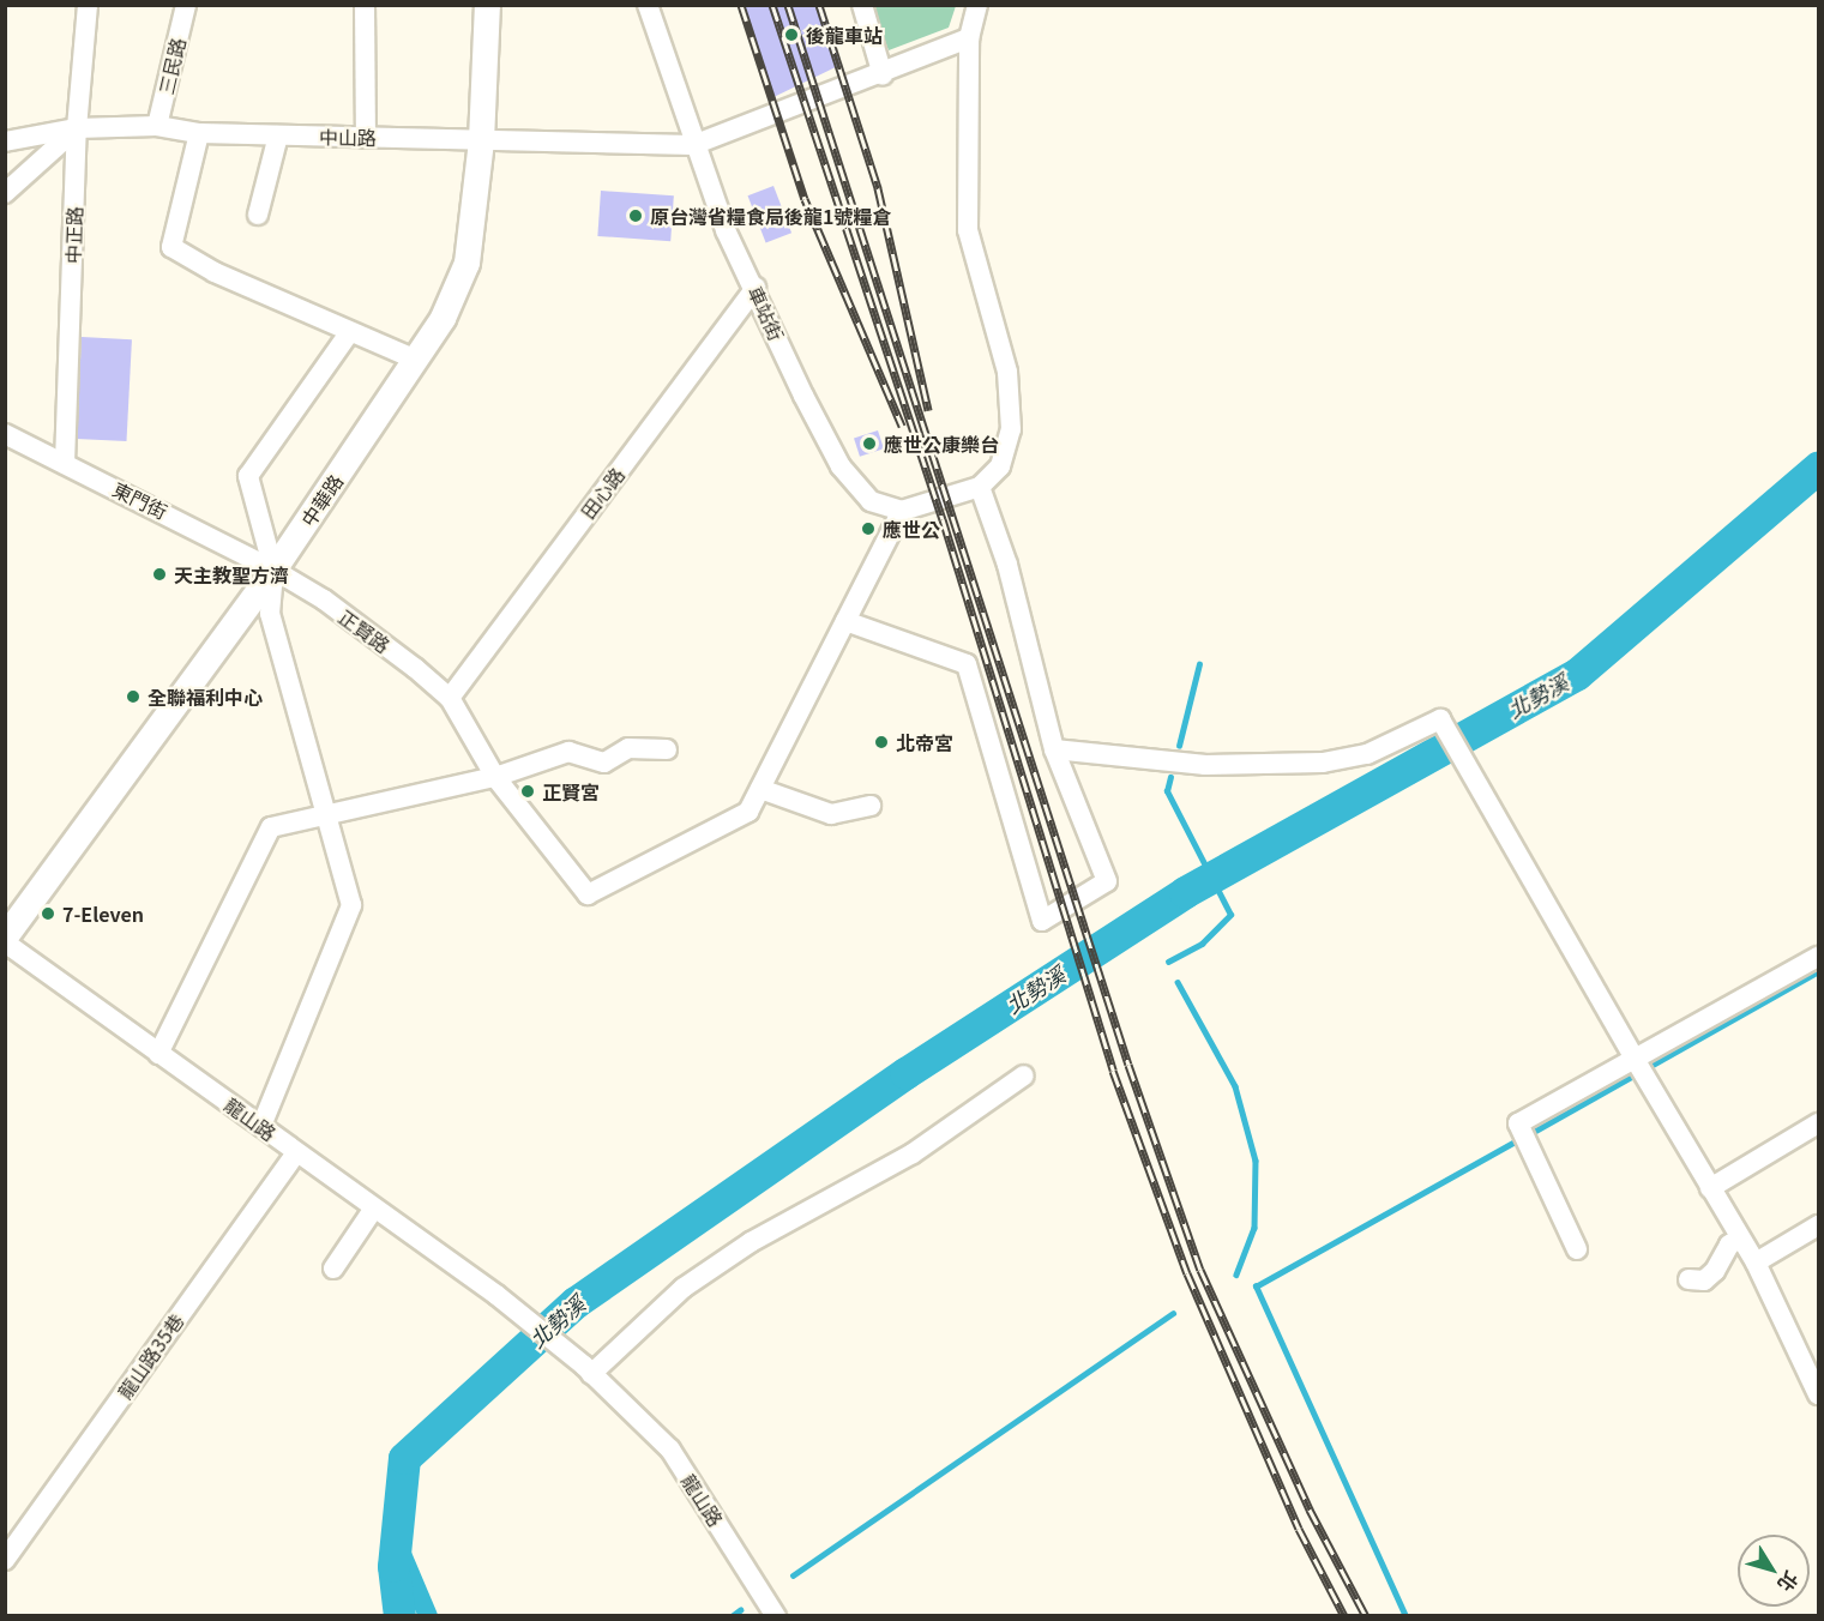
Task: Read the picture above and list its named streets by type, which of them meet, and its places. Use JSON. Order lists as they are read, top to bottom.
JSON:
{
  "streets": {
    "main road": ["中華路"],
    "street": [
      "三民路",
      "中山路",
      "中正路",
      "車站街",
      "田心路",
      "東門街",
      "正賢路",
      "龍山路",
      "龍山路35巷"
    ]
  },
  "crossings": [
    ["三民路", "中山路"],
    ["中山路", "中正路"],
    ["中山路", "車站街"],
    ["中山路", "中華路"],
    ["中正路", "東門街"],
    ["車站街", "田心路"],
    ["田心路", "正賢路"],
    ["東門街", "中華路"],
    ["東門街", "正賢路"],
    ["中華路", "正賢路"],
    ["龍山路", "龍山路35巷"]
  ],
  "water": ["北勢溪"],
  "places": [
    "後龍車站",
    "原台灣省糧食局後龍1號糧倉",
    "應世公康樂台",
    "應世公",
    "天主教聖方濟",
    "全聯福利中心",
    "北帝宮",
    "正賢宮",
    "7-Eleven"
  ],
  "north": "bottom right"
}
